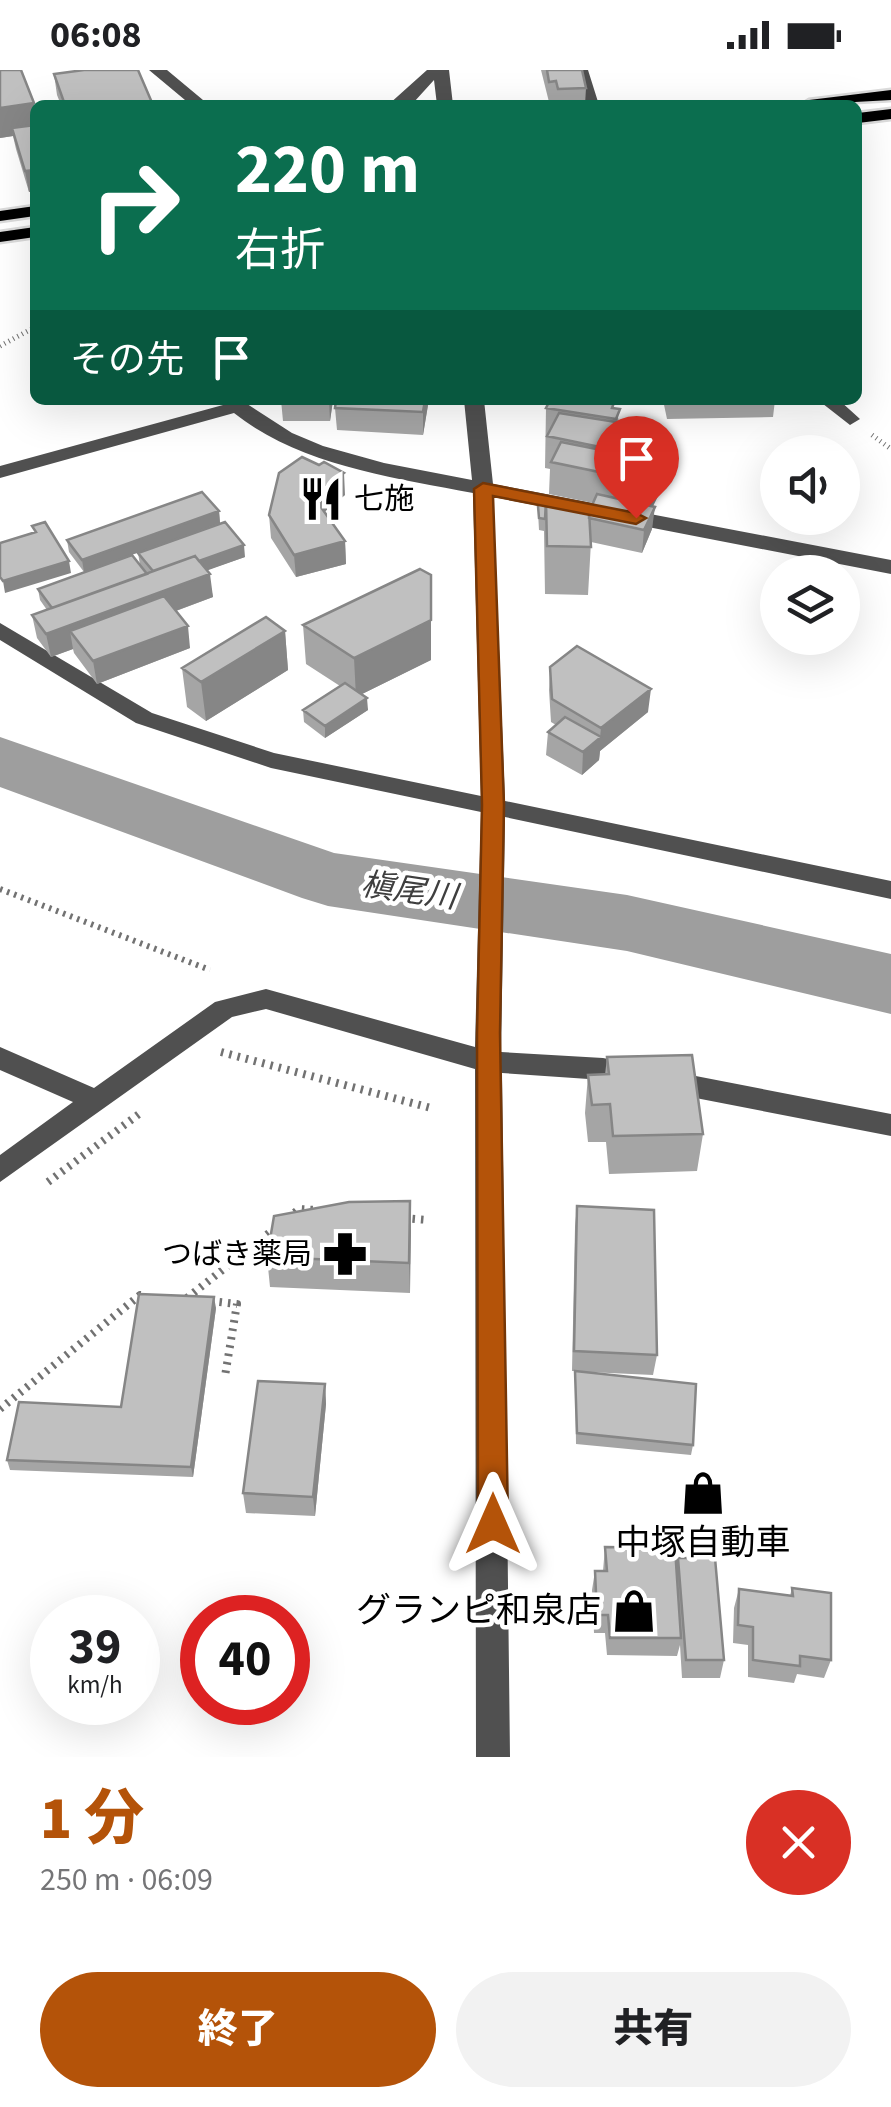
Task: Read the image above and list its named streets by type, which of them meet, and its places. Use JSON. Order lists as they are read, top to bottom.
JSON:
{
  "water": ["槇尾川"],
  "places": {
    "restaurant": ["七施"],
    "pharmacy": ["つばき薬局"],
    "shop": ["中塚自動車", "グランピ和泉店"]
  },
  "page": {
    "status": "06:08",
    "turn": ["220 m", "右折"],
    "then": "その先",
    "speed": "39 km/h",
    "limit": "40",
    "heading": ["1 分", "250 m · 06:09"],
    "buttons": ["終了", "共有"]
  }
}
